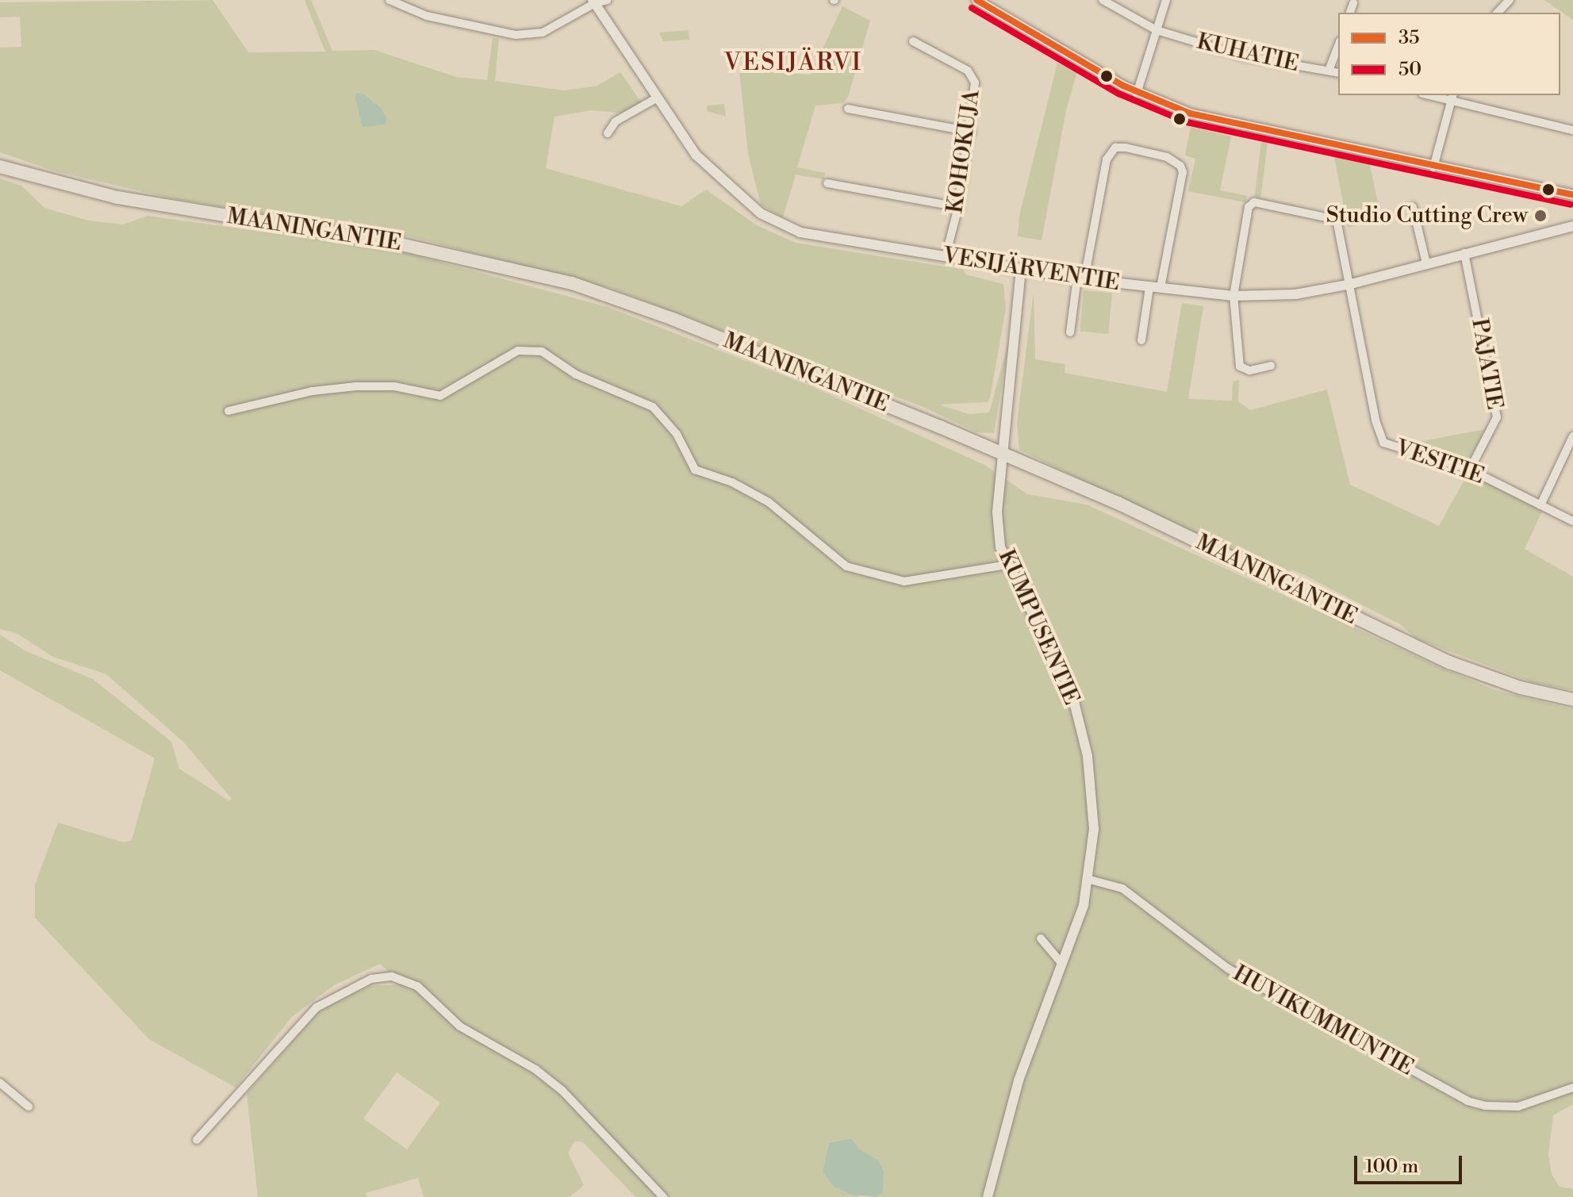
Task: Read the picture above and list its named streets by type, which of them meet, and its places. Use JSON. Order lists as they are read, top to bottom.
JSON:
{
  "streets": {
    "main road": ["MAANINGANTIE"],
    "street": [
      "KUHATIE",
      "KOHOKUJA",
      "VESIJÄRVENTIE",
      "PAJATIE",
      "VESITIE",
      "KUMPUSENTIE",
      "HUVIKUMMUNTIE"
    ]
  },
  "crossings": [
    ["KOHOKUJA", "VESIJÄRVENTIE"],
    ["MAANINGANTIE", "KUMPUSENTIE"],
    ["VESIJÄRVENTIE", "PAJATIE"],
    ["VESIJÄRVENTIE", "VESITIE"],
    ["VESIJÄRVENTIE", "KUMPUSENTIE"],
    ["PAJATIE", "VESITIE"],
    ["KUMPUSENTIE", "HUVIKUMMUNTIE"]
  ],
  "districts": ["VESIJÄRVI"],
  "places": ["Studio Cutting Crew"],
  "lines": ["transit line 35", "transit line 50"],
  "legend": ["35", "50"],
  "scale_bar": "100 m"
}
